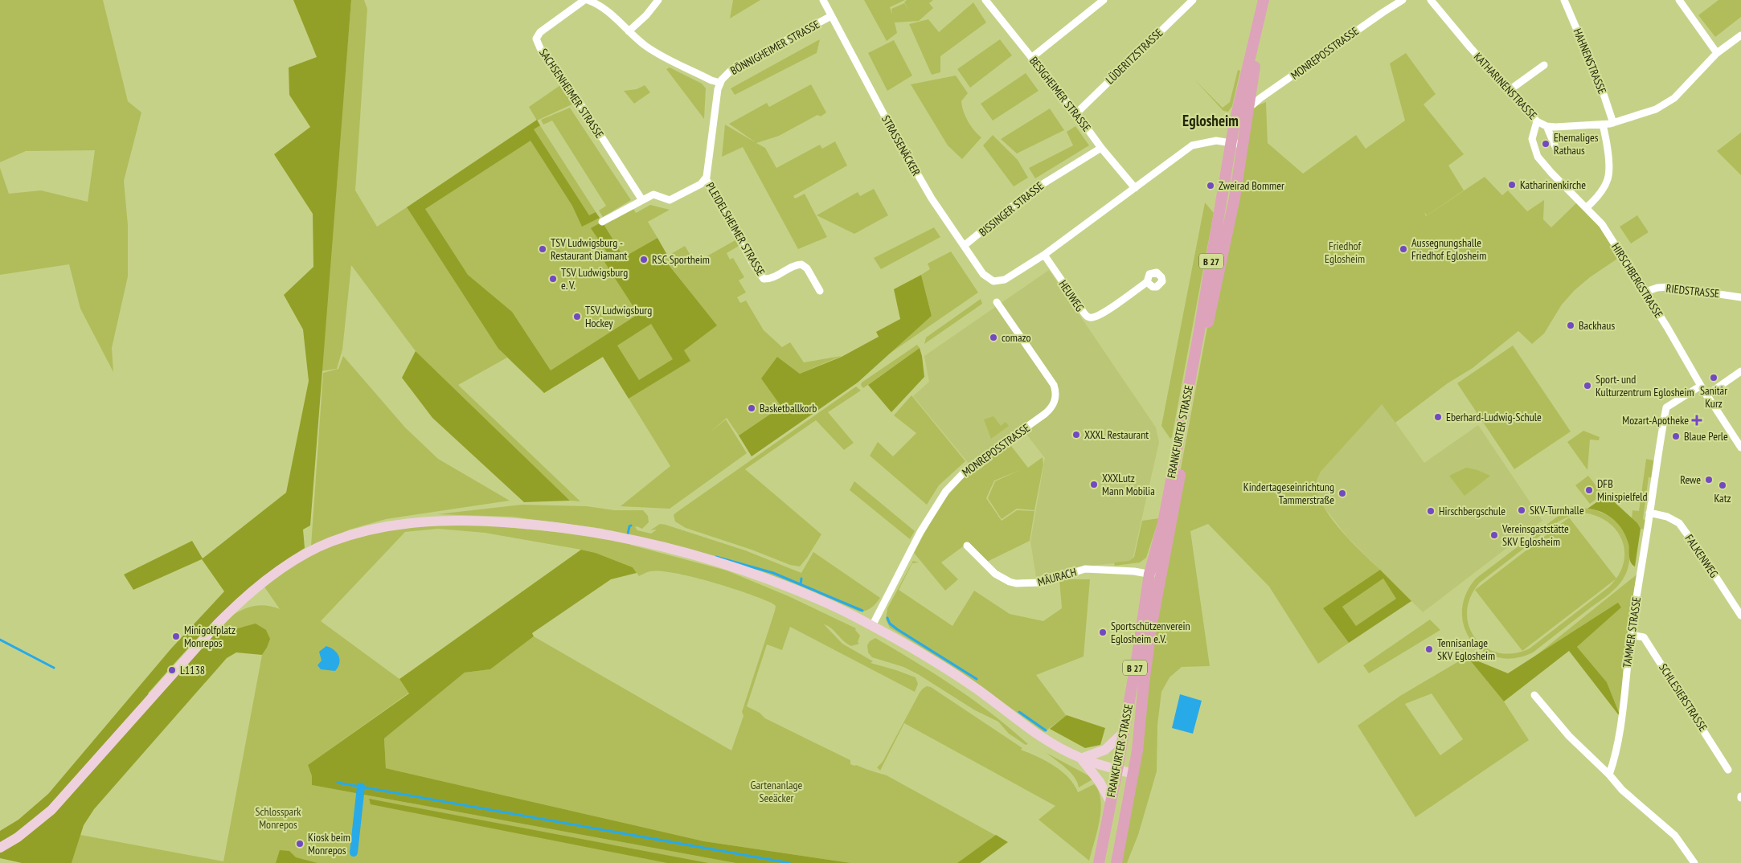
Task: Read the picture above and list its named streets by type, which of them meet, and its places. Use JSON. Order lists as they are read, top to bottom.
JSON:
{
  "streets": {
    "main road": ["B 27", "FRANKFURTER STRASSE"],
    "street": [
      "BÖNNIGHEIMER STRASSE",
      "MONREPOSSTRASSE",
      "LÜDERITZSTRASSE",
      "HAHNENSTRASSE",
      "KATHARINENSTRASSE",
      "SACHSENHEIMER STRASSE",
      "BESIGHEIMER STRASSE",
      "STRASSENÄCKER",
      "BISSINGER STRASSE",
      "PLEIDELSHEIMER STRASSE",
      "HIRSCHBERGSTRASSE",
      "RIEDSTRASSE",
      "HEUWEG",
      "FALKENWEG",
      "MÄURACH",
      "TAMMER STRASSE",
      "SCHLESIERSTRASSE"
    ]
  },
  "crossings": [
    ["BÖNNIGHEIMER STRASSE", "STRASSENÄCKER"],
    ["BÖNNIGHEIMER STRASSE", "PLEIDELSHEIMER STRASSE"],
    ["MONREPOSSTRASSE", "FRANKFURTER STRASSE"],
    ["LÜDERITZSTRASSE", "BESIGHEIMER STRASSE"],
    ["HAHNENSTRASSE", "KATHARINENSTRASSE"],
    ["KATHARINENSTRASSE", "HIRSCHBERGSTRASSE"],
    ["BESIGHEIMER STRASSE", "BISSINGER STRASSE"],
    ["STRASSENÄCKER", "BISSINGER STRASSE"],
    ["STRASSENÄCKER", "HEUWEG"],
    ["HIRSCHBERGSTRASSE", "RIEDSTRASSE"],
    ["HIRSCHBERGSTRASSE", "TAMMER STRASSE"],
    ["FRANKFURTER STRASSE", "MÄURACH"],
    ["FALKENWEG", "TAMMER STRASSE"],
    ["TAMMER STRASSE", "SCHLESIERSTRASSE"]
  ],
  "districts": ["Eglosheim"],
  "parks": ["Friedhof Eglosheim", "Gartenanlage Seeäcker", "Schlosspark Monrepos"],
  "places": {
    "other": [
      "Ehemaliges Rathaus",
      "Katharinenkirche",
      "Zweirad Bommer",
      "TSV Ludwigsburg - Restaurant Diamant",
      "Aussegnungshalle Friedhof Eglosheim",
      "RSC Sportheim",
      "TSV Ludwigsburg e. V.",
      "TSV Ludwigsburg Hockey",
      "Backhaus",
      "comazo",
      "Sanitär Kurz",
      "Sport- und Kulturzentrum Eglosheim",
      "Basketballkorb",
      "Eberhard-Ludwig-Schule",
      "XXXL Restaurant",
      "Blaue Perle",
      "Rewe",
      "XXXLutz Mann Mobilia",
      "Katz",
      "DFB Minispielfeld",
      "Kindertageseinrichtung Tammerstraße",
      "SKV-Turnhalle",
      "Hirschbergschule",
      "Vereinsgaststätte SKV Eglosheim",
      "Sportschützenverein Eglosheim e.V.",
      "Minigolfplatz Monrepos",
      "Tennisanlage SKV Eglosheim",
      "L1138",
      "Kiosk beim Monrepos"
    ],
    "health": ["Mozart-Apotheke"]
  }
}
